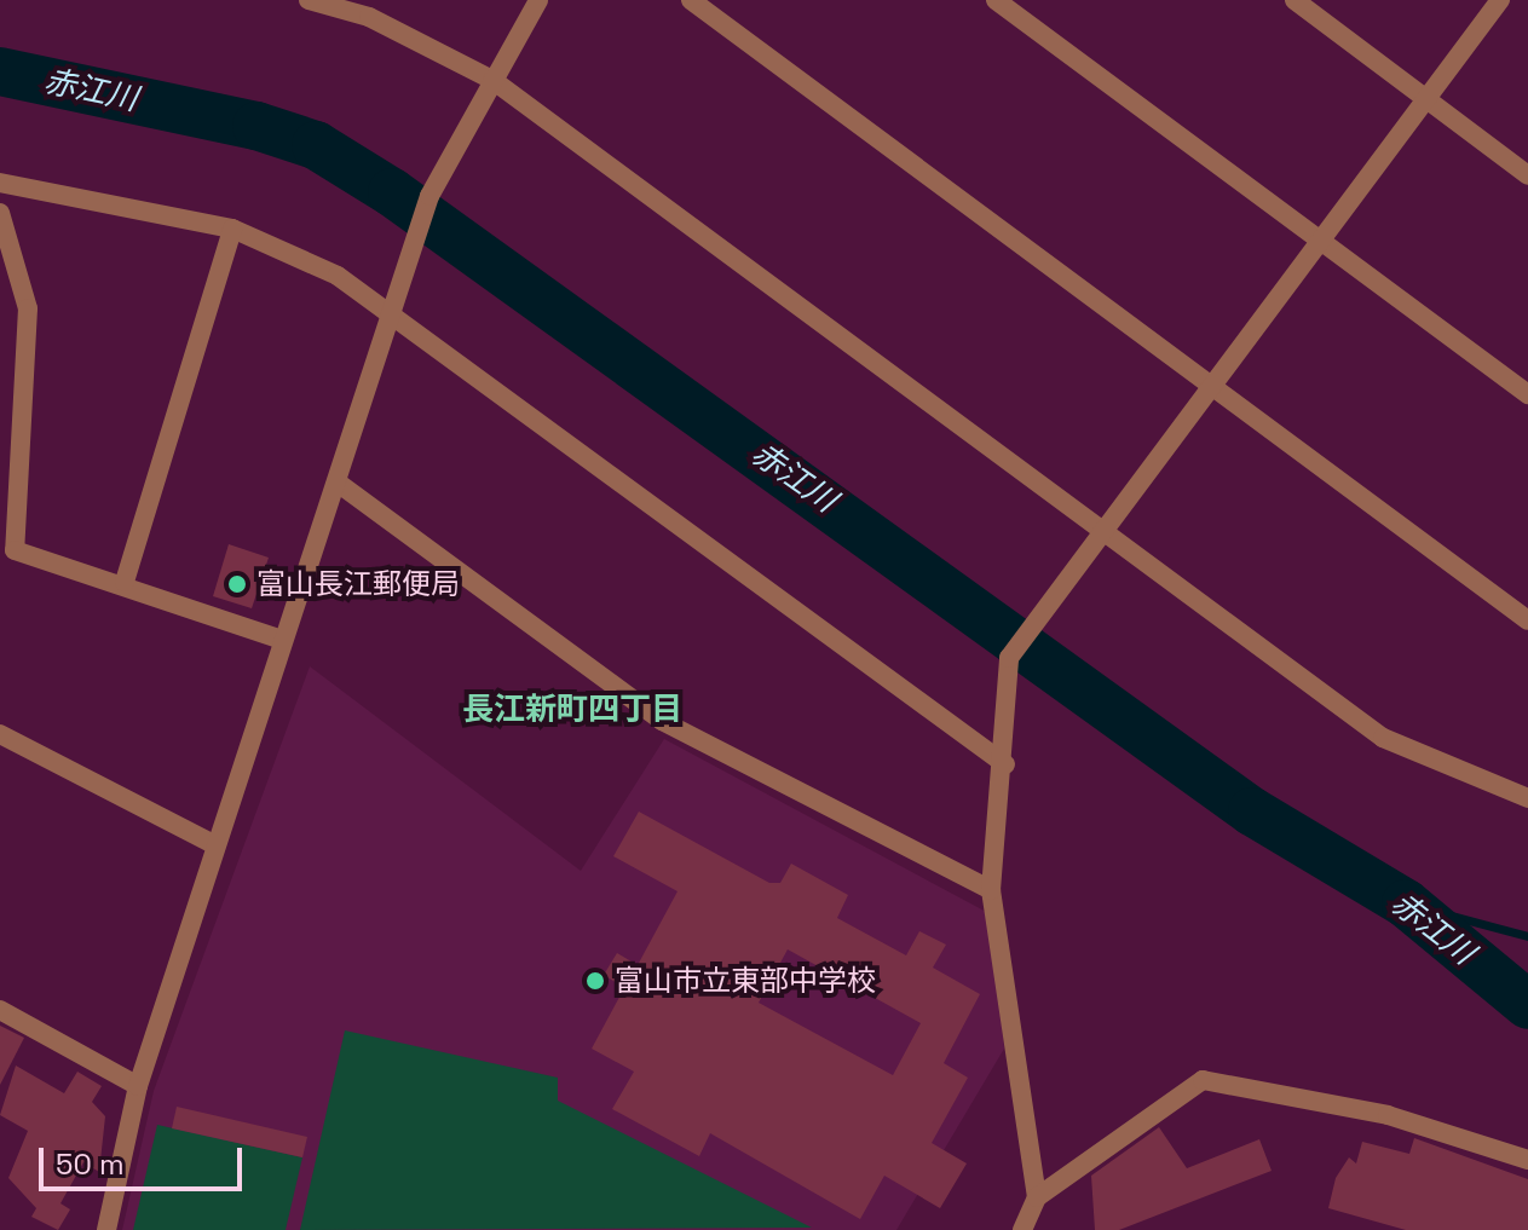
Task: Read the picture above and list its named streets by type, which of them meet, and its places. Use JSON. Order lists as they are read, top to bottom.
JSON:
{
  "districts": ["長江新町四丁目"],
  "water": ["赤江川"],
  "places": ["富山長江郵便局", "富山市立東部中学校"],
  "scale_bar": "50 m"
}
